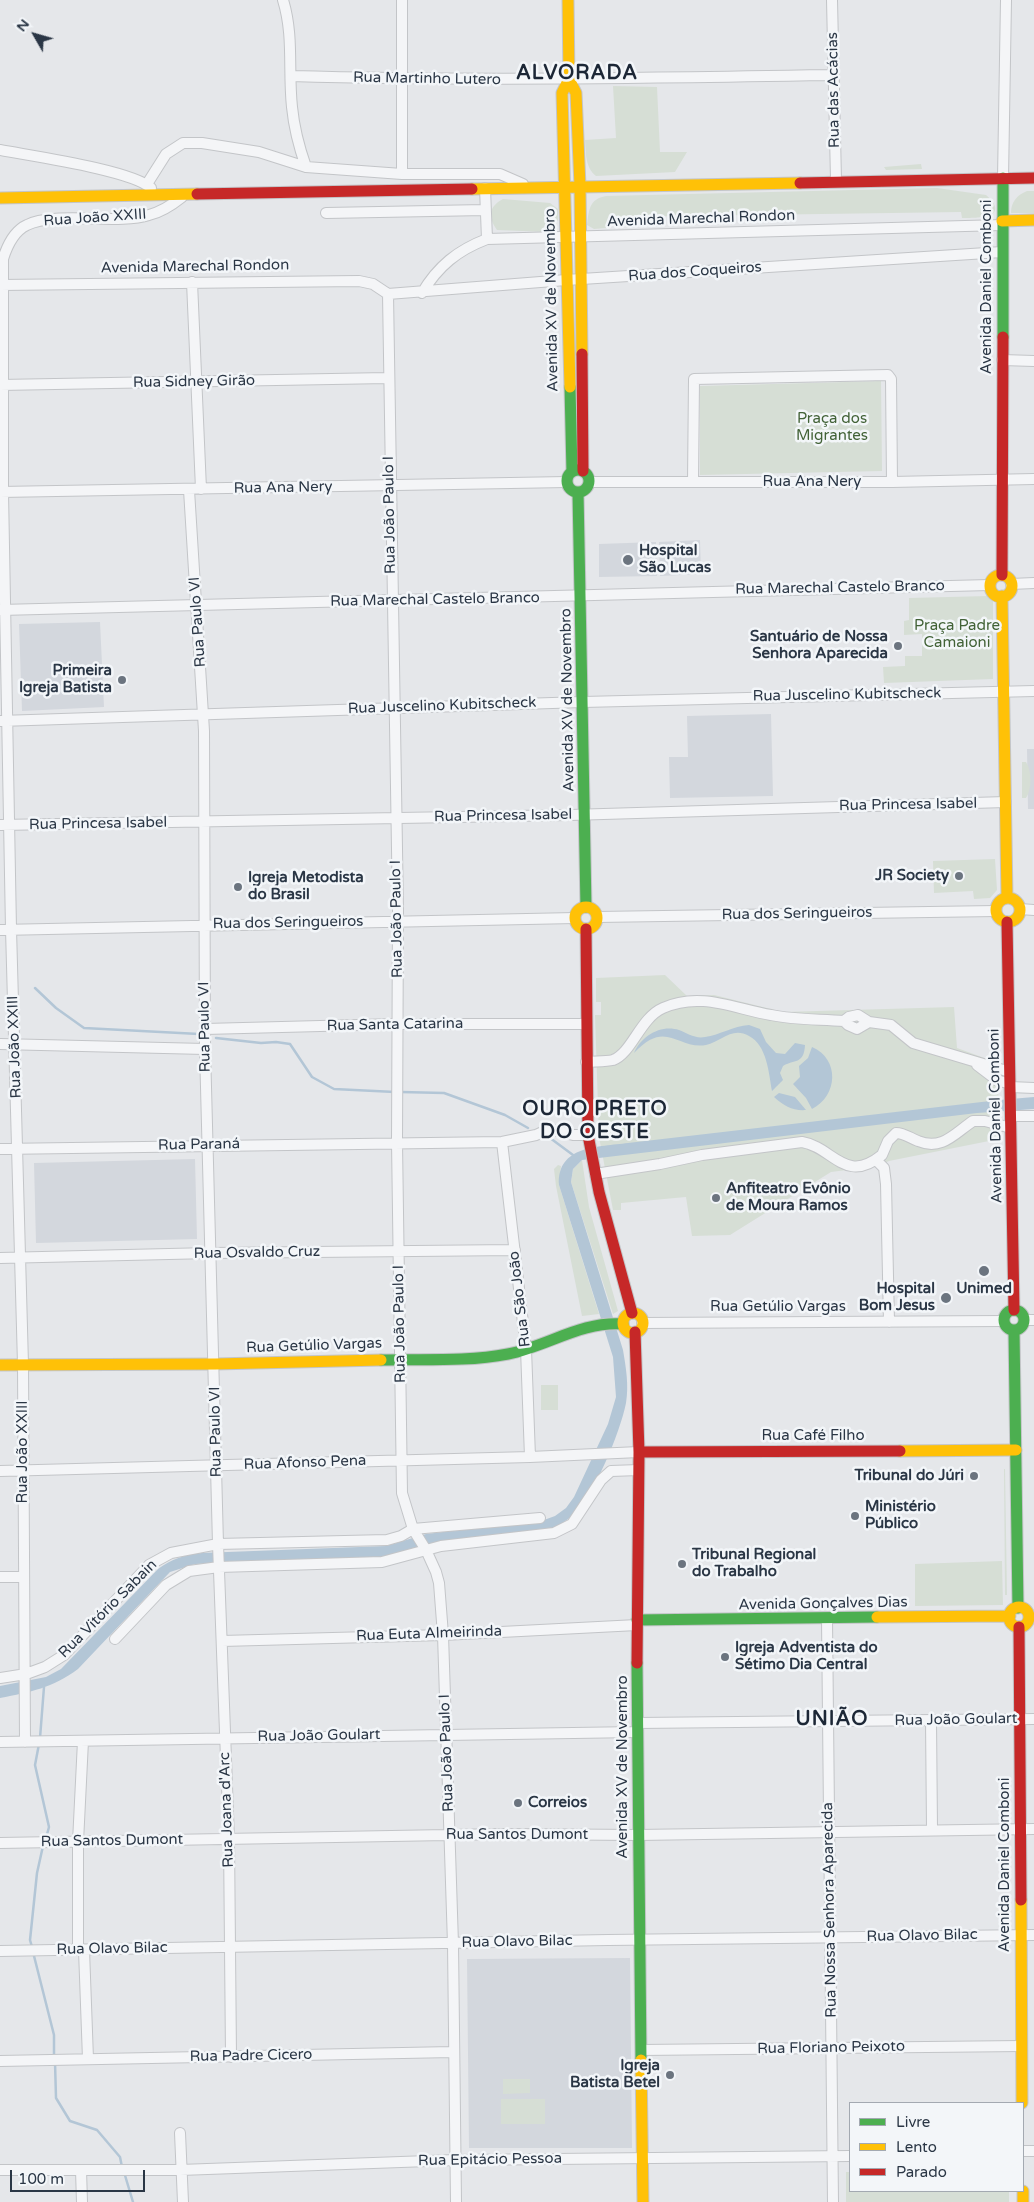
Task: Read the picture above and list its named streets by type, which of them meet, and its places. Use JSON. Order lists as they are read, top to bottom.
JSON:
{
  "streets": {
    "main road": [
      "Avenida Marechal Rondon",
      "Avenida Daniel Comboni",
      "Avenida XV de Novembro",
      "Rua Getúlio Vargas",
      "Rua Café Filho",
      "Avenida Gonçalves Dias"
    ],
    "street": [
      "Rua Martinho Lutero",
      "Rua das Acácias",
      "Rua João XXIII",
      "Rua dos Coqueiros",
      "Rua Sidney Girão",
      "Rua Ana Nery",
      "Rua João Paulo I",
      "Rua Marechal Castelo Branco",
      "Rua Paulo VI",
      "Rua Juscelino Kubitscheck",
      "Rua Princesa Isabel",
      "Rua dos Seringueiros",
      "Rua Santa Catarina",
      "Rua Paraná",
      "Rua Osvaldo Cruz",
      "Rua São João",
      "Rua Afonso Pena",
      "Rua Vitório Sabain",
      "Rua Euta Almeirinda",
      "Rua João Goulart",
      "Rua Joana d'Arc",
      "Rua Santos Dumont",
      "Rua Nossa Senhora Aparecida",
      "Rua Olavo Bilac",
      "Rua Floriano Peixoto",
      "Rua Padre Cicero",
      "Rua Epitácio Pessoa"
    ]
  },
  "crossings": [
    ["Rua Martinho Lutero", "Rua das Acácias"],
    ["Rua Martinho Lutero", "Avenida XV de Novembro"],
    ["Rua João XXIII", "Avenida Marechal Rondon"],
    ["Rua João XXIII", "Rua Sidney Girão"],
    ["Rua João XXIII", "Rua Ana Nery"],
    ["Rua João XXIII", "Rua Marechal Castelo Branco"],
    ["Rua João XXIII", "Rua Juscelino Kubitscheck"],
    ["Rua João XXIII", "Rua Princesa Isabel"],
    ["Rua João XXIII", "Rua dos Seringueiros"],
    ["Rua João XXIII", "Rua Paraná"],
    ["Rua João XXIII", "Rua Osvaldo Cruz"],
    ["Rua João XXIII", "Rua Getúlio Vargas"],
    ["Rua João XXIII", "Rua Afonso Pena"],
    ["Rua João XXIII", "Rua Vitório Sabain"],
    ["Rua João XXIII", "Rua João Goulart"],
    ["Avenida Marechal Rondon", "Rua dos Coqueiros"],
    ["Avenida Marechal Rondon", "Avenida Daniel Comboni"],
    ["Avenida Marechal Rondon", "Avenida XV de Novembro"],
    ["Avenida Marechal Rondon", "Rua João Paulo I"],
    ["Rua dos Coqueiros", "Avenida Daniel Comboni"],
    ["Rua dos Coqueiros", "Avenida XV de Novembro"],
    ["Rua dos Coqueiros", "Rua João Paulo I"],
    ["Avenida Daniel Comboni", "Rua Ana Nery"],
    ["Avenida Daniel Comboni", "Rua Marechal Castelo Branco"],
    ["Avenida Daniel Comboni", "Rua dos Seringueiros"],
    ["Avenida Daniel Comboni", "Rua Getúlio Vargas"],
    ["Avenida Daniel Comboni", "Avenida Gonçalves Dias"],
    ["Avenida Daniel Comboni", "Rua João Goulart"],
    ["Avenida Daniel Comboni", "Rua Santos Dumont"],
    ["Avenida Daniel Comboni", "Rua Olavo Bilac"],
    ["Avenida Daniel Comboni", "Rua Floriano Peixoto"],
    ["Avenida XV de Novembro", "Rua Ana Nery"],
    ["Avenida XV de Novembro", "Rua Marechal Castelo Branco"],
    ["Avenida XV de Novembro", "Rua Juscelino Kubitscheck"],
    ["Avenida XV de Novembro", "Rua Princesa Isabel"],
    ["Avenida XV de Novembro", "Rua dos Seringueiros"],
    ["Avenida XV de Novembro", "Rua Getúlio Vargas"],
    ["Avenida XV de Novembro", "Rua Café Filho"],
    ["Avenida XV de Novembro", "Avenida Gonçalves Dias"],
    ["Avenida XV de Novembro", "Rua Euta Almeirinda"],
    ["Avenida XV de Novembro", "Rua João Goulart"],
    ["Avenida XV de Novembro", "Rua Santos Dumont"],
    ["Avenida XV de Novembro", "Rua Olavo Bilac"],
    ["Avenida XV de Novembro", "Rua Floriano Peixoto"],
    ["Avenida XV de Novembro", "Rua Epitácio Pessoa"],
    ["Rua Sidney Girão", "Rua João Paulo I"],
    ["Rua Ana Nery", "Rua João Paulo I"],
    ["Rua Ana Nery", "Rua Paulo VI"],
    ["Rua João Paulo I", "Rua Marechal Castelo Branco"],
    ["Rua João Paulo I", "Rua Juscelino Kubitscheck"],
    ["Rua João Paulo I", "Rua Princesa Isabel"],
    ["Rua João Paulo I", "Rua dos Seringueiros"],
    ["Rua João Paulo I", "Rua Santa Catarina"],
    ["Rua João Paulo I", "Rua Paraná"],
    ["Rua João Paulo I", "Rua Osvaldo Cruz"],
    ["Rua João Paulo I", "Rua Getúlio Vargas"],
    ["Rua João Paulo I", "Rua Afonso Pena"],
    ["Rua João Paulo I", "Rua Vitório Sabain"],
    ["Rua João Paulo I", "Rua Euta Almeirinda"],
    ["Rua João Paulo I", "Rua João Goulart"],
    ["Rua João Paulo I", "Rua Santos Dumont"],
    ["Rua João Paulo I", "Rua Olavo Bilac"],
    ["Rua João Paulo I", "Rua Padre Cicero"],
    ["Rua João Paulo I", "Rua Epitácio Pessoa"],
    ["Rua Marechal Castelo Branco", "Rua Paulo VI"],
    ["Rua Paulo VI", "Rua Juscelino Kubitscheck"],
    ["Rua Paulo VI", "Rua Princesa Isabel"],
    ["Rua Paulo VI", "Rua dos Seringueiros"],
    ["Rua Paulo VI", "Rua Santa Catarina"],
    ["Rua Paulo VI", "Rua Paraná"],
    ["Rua Paulo VI", "Rua Osvaldo Cruz"],
    ["Rua Paulo VI", "Rua Getúlio Vargas"],
    ["Rua Paulo VI", "Rua Afonso Pena"],
    ["Rua Paulo VI", "Rua Vitório Sabain"],
    ["Rua Paulo VI", "Rua Joana d'Arc"],
    ["Rua Paraná", "Rua São João"],
    ["Rua Osvaldo Cruz", "Rua São João"],
    ["Rua São João", "Rua Getúlio Vargas"],
    ["Rua São João", "Rua Afonso Pena"],
    ["Rua Café Filho", "Rua Afonso Pena"],
    ["Avenida Gonçalves Dias", "Rua Euta Almeirinda"],
    ["Avenida Gonçalves Dias", "Rua Nossa Senhora Aparecida"],
    ["Rua Euta Almeirinda", "Rua Joana d'Arc"],
    ["Rua João Goulart", "Rua Joana d'Arc"],
    ["Rua João Goulart", "Rua Nossa Senhora Aparecida"],
    ["Rua Joana d'Arc", "Rua Santos Dumont"],
    ["Rua Joana d'Arc", "Rua Olavo Bilac"],
    ["Rua Joana d'Arc", "Rua Padre Cicero"],
    ["Rua Santos Dumont", "Rua Nossa Senhora Aparecida"],
    ["Rua Nossa Senhora Aparecida", "Rua Olavo Bilac"],
    ["Rua Nossa Senhora Aparecida", "Rua Floriano Peixoto"],
    ["Rua Nossa Senhora Aparecida", "Rua Epitácio Pessoa"]
  ],
  "districts": ["ALVORADA", "OURO PRETO DO OESTE", "UNIÃO"],
  "parks": ["Praça dos Migrantes", "Praça Padre Camaioni"],
  "places": [
    "Hospital São Lucas",
    "Santuário de Nossa Senhora Aparecida",
    "Primeira Igreja Batista",
    "JR Society",
    "Igreja Metodista do Brasil",
    "Anfiteatro Evônio de Moura Ramos",
    "Unimed",
    "Hospital Bom Jesus",
    "Tribunal do Júri",
    "Ministério Público",
    "Tribunal Regional do Trabalho",
    "Igreja Adventista do Sétimo Dia Central",
    "Correios",
    "Igreja Batista Betel"
  ],
  "legend": ["Livre", "Lento", "Parado"],
  "scale_bar": "100 m",
  "north": "top left"
}
